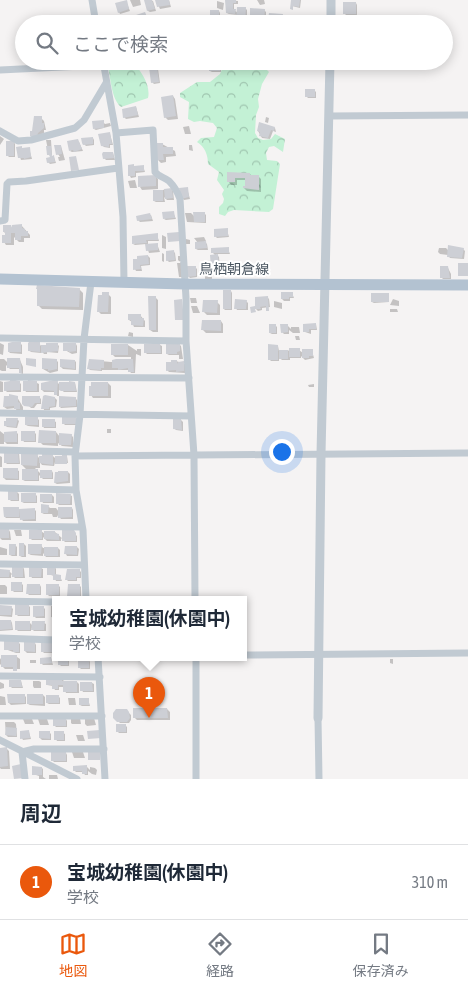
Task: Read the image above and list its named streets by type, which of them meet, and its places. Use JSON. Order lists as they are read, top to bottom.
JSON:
{
  "streets": {
    "main road": ["鳥栖朝倉線"]
  },
  "page": {
    "search": "ここで検索",
    "popup": ["宝城幼稚園(休園中)", "学校"],
    "pins": "1",
    "heading": "周辺",
    "list": [
      {
        "mark": "1",
        "name": "宝城幼稚園(休園中)",
        "note": "学校",
        "value": "310 m"
      }
    ],
    "nav": ["地図", "経路", "保存済み"]
  }
}
